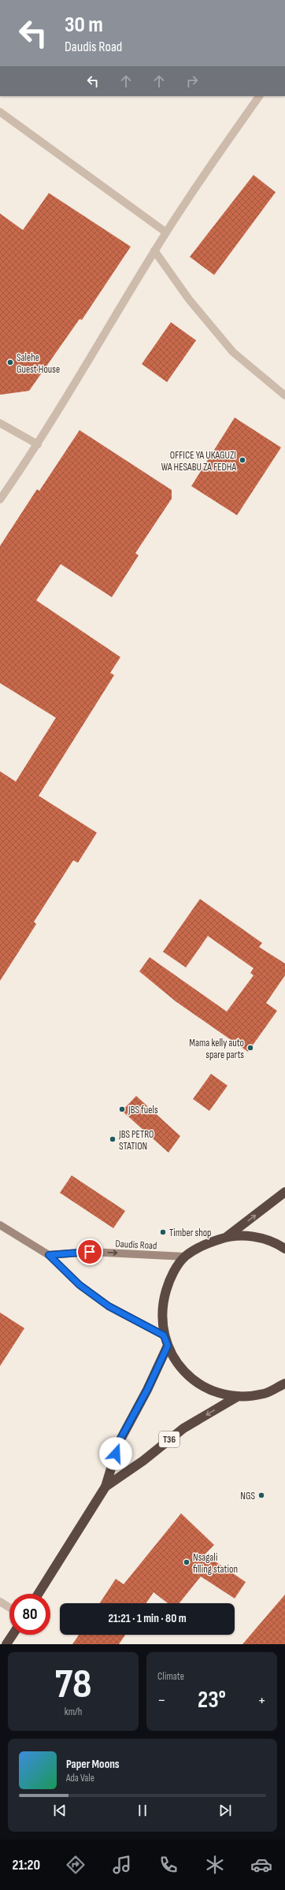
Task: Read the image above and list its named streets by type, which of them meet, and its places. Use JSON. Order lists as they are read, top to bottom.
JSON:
{
  "streets": {
    "highway": ["T36"],
    "street": ["Daudis Road"]
  },
  "crossings": [
    ["Daudis Road", "T36"]
  ],
  "one_way": ["Daudis Road"],
  "places": [
    "Salehe Guest House",
    "OFFICE YA UKAGUZI WA HESABU ZA FEDHA",
    "Mama kelly auto spare parts",
    "JBS fuels",
    "JBS PETRO STATION",
    "Timber shop",
    "NGS",
    "Nsagali filling station"
  ],
  "page": {
    "turn": ["30 m", "Daudis Road"],
    "limit": "80",
    "trip": "21:21 · 1 min · 80 m",
    "tile": [
      ["78", "km/h"],
      "Climate"
    ],
    "heat": ["−", "23°", "+"],
    "song": ["Paper Moons", "Ada Vale"],
    "tabs": "21:20"
  }
}
